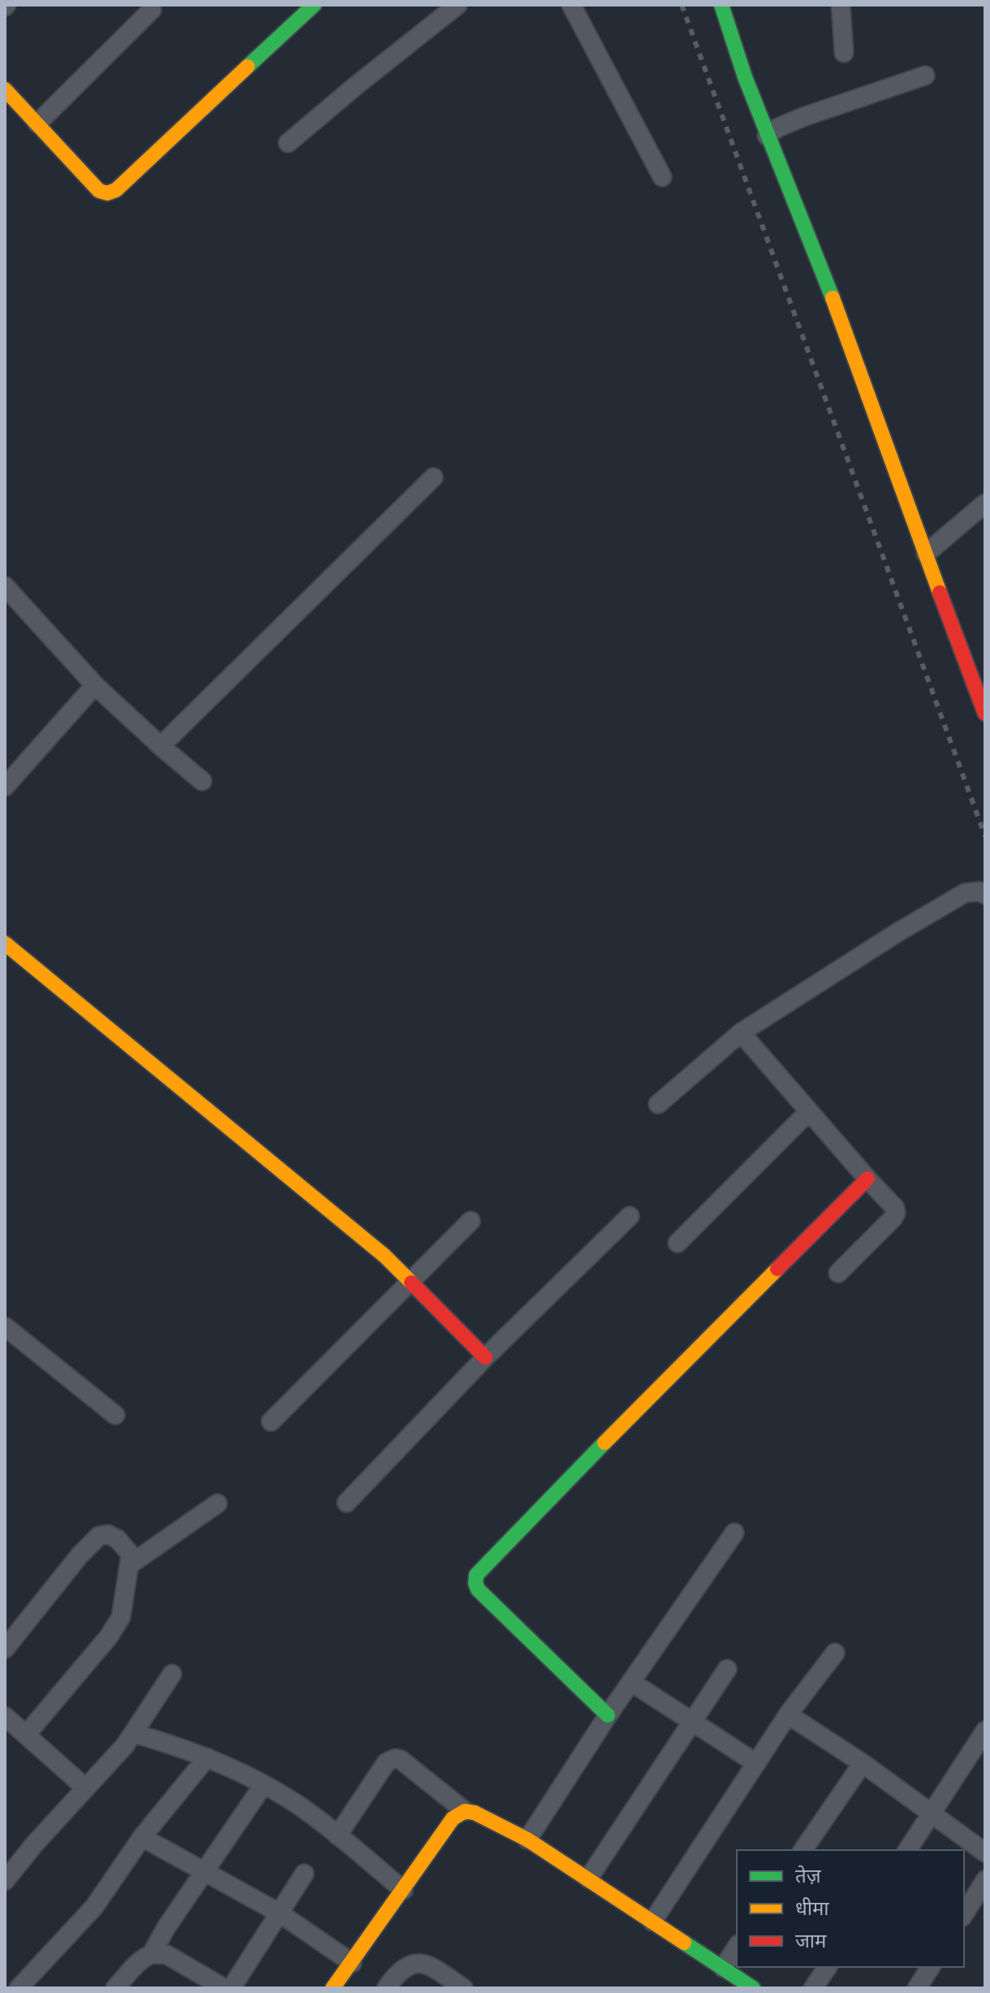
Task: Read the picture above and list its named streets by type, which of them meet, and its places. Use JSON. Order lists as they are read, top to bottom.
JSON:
{
  "legend": ["तेज़", "धीमा", "जाम"]
}
